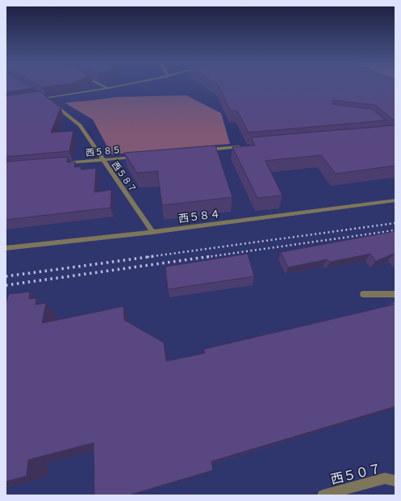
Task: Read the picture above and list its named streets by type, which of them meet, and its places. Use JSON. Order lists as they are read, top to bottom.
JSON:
{
  "streets": {
    "street": [
      "西５８５",
      "西５８７",
      "西５８４",
      "西５０７"
    ]
  },
  "crossings": [
    ["西５８５", "西５８７"],
    ["西５８７", "西５８４"]
  ]
}
